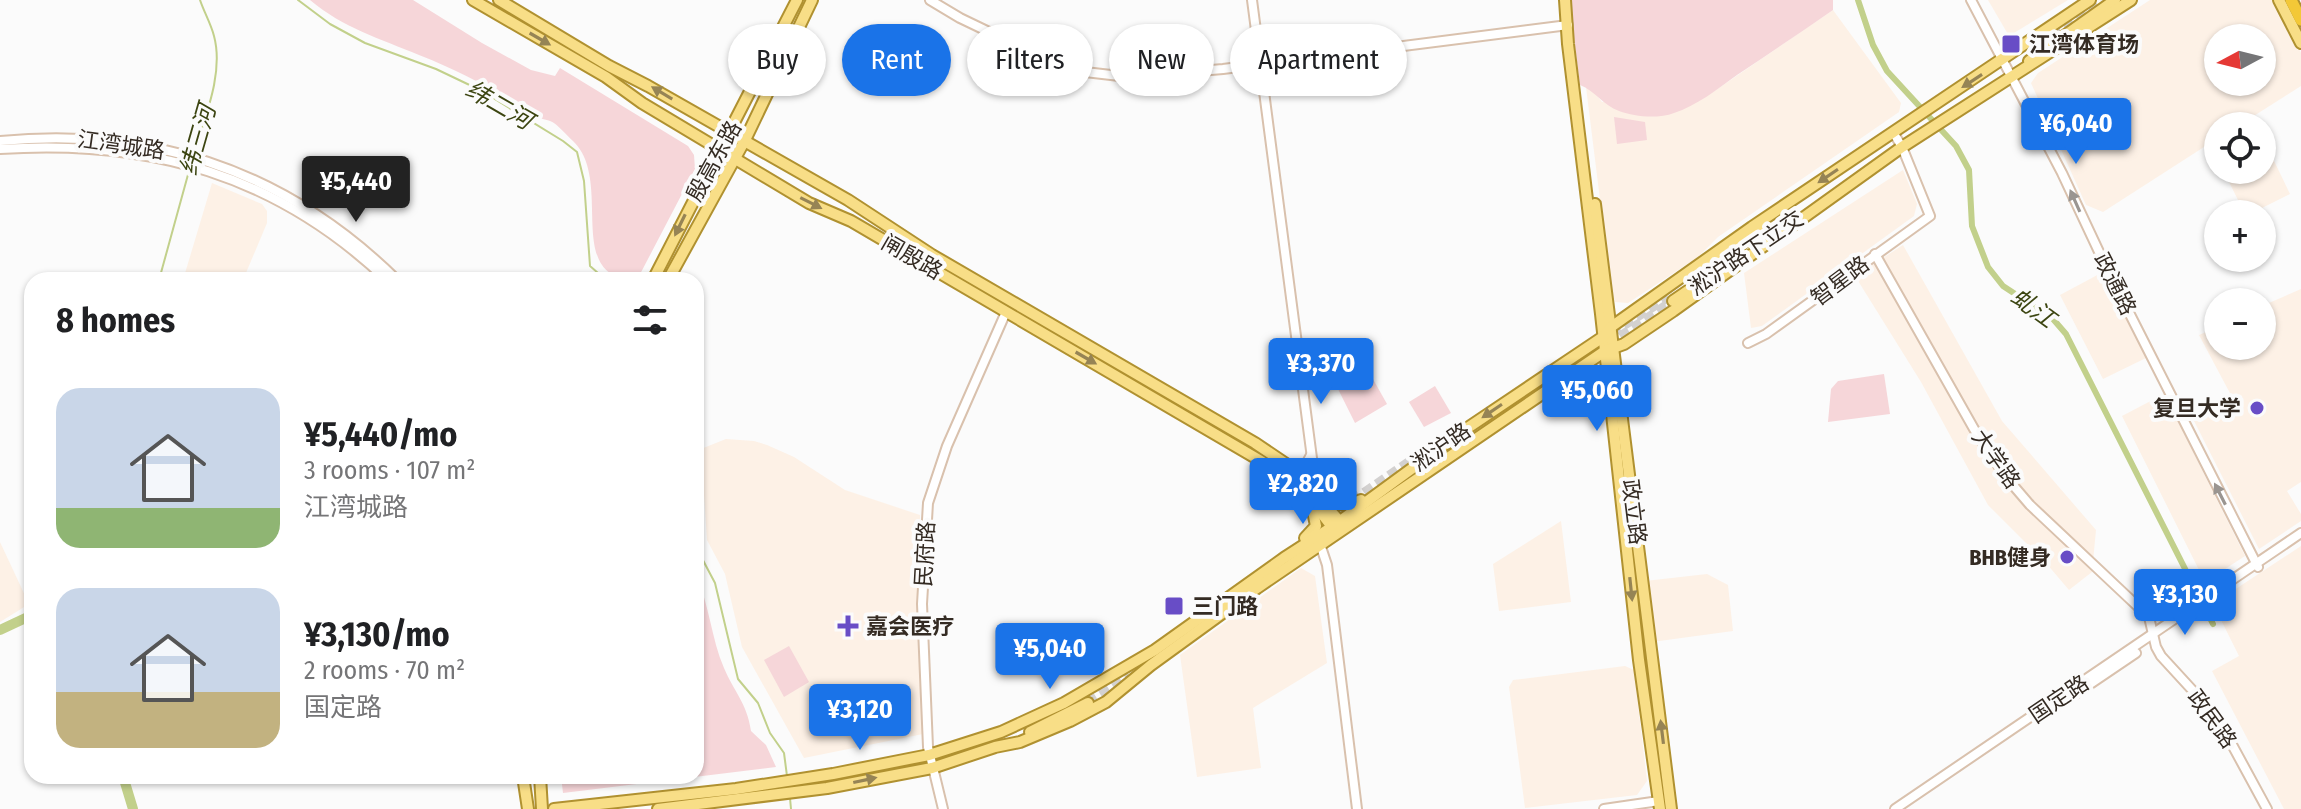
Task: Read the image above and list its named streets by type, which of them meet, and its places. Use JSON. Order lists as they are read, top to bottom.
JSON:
{
  "streets": {
    "main road": [
      "殷高东路",
      "淞沪路下立交",
      "闸殷路",
      "淞沪路",
      "政立路"
    ],
    "street": [
      "江湾城路",
      "智星路",
      "政通路",
      "大学路",
      "民府路",
      "国定路",
      "政民路"
    ]
  },
  "crossings": [
    ["殷高东路", "闸殷路"],
    ["淞沪路下立交", "淞沪路"],
    ["闸殷路", "淞沪路"],
    ["闸殷路", "民府路"],
    ["智星路", "淞沪路"],
    ["智星路", "大学路"],
    ["政通路", "淞沪路"],
    ["政通路", "国定路"],
    ["淞沪路", "政立路"],
    ["淞沪路", "民府路"],
    ["大学路", "国定路"],
    ["大学路", "政民路"],
    ["国定路", "政民路"]
  ],
  "one_way": ["政通路"],
  "water": ["纬二河", "纬三河", "虬江"],
  "places": {
    "transit": ["江湾体育场", "三门路"],
    "other": ["复旦大学", "BHB健身"],
    "health": ["嘉会医疗"]
  },
  "north": "left",
  "page": {
    "map_buttons": ["+", "−"],
    "chip": [
      "Buy",
      "Rent",
      "Filters",
      "New",
      "Apartment"
    ],
    "price": [
      "¥6,040",
      "¥5,440",
      "¥3,370",
      "¥5,060",
      "¥2,820",
      "¥3,130",
      "¥5,040",
      "¥3,120"
    ],
    "heading": "8 homes",
    "list": [
      {
        "name": "¥5,440/mo",
        "note": "3 rooms · 107 m² · 江湾城路"
      },
      {
        "name": "¥3,130/mo",
        "note": "2 rooms · 70 m² · 国定路"
      }
    ]
  }
}
